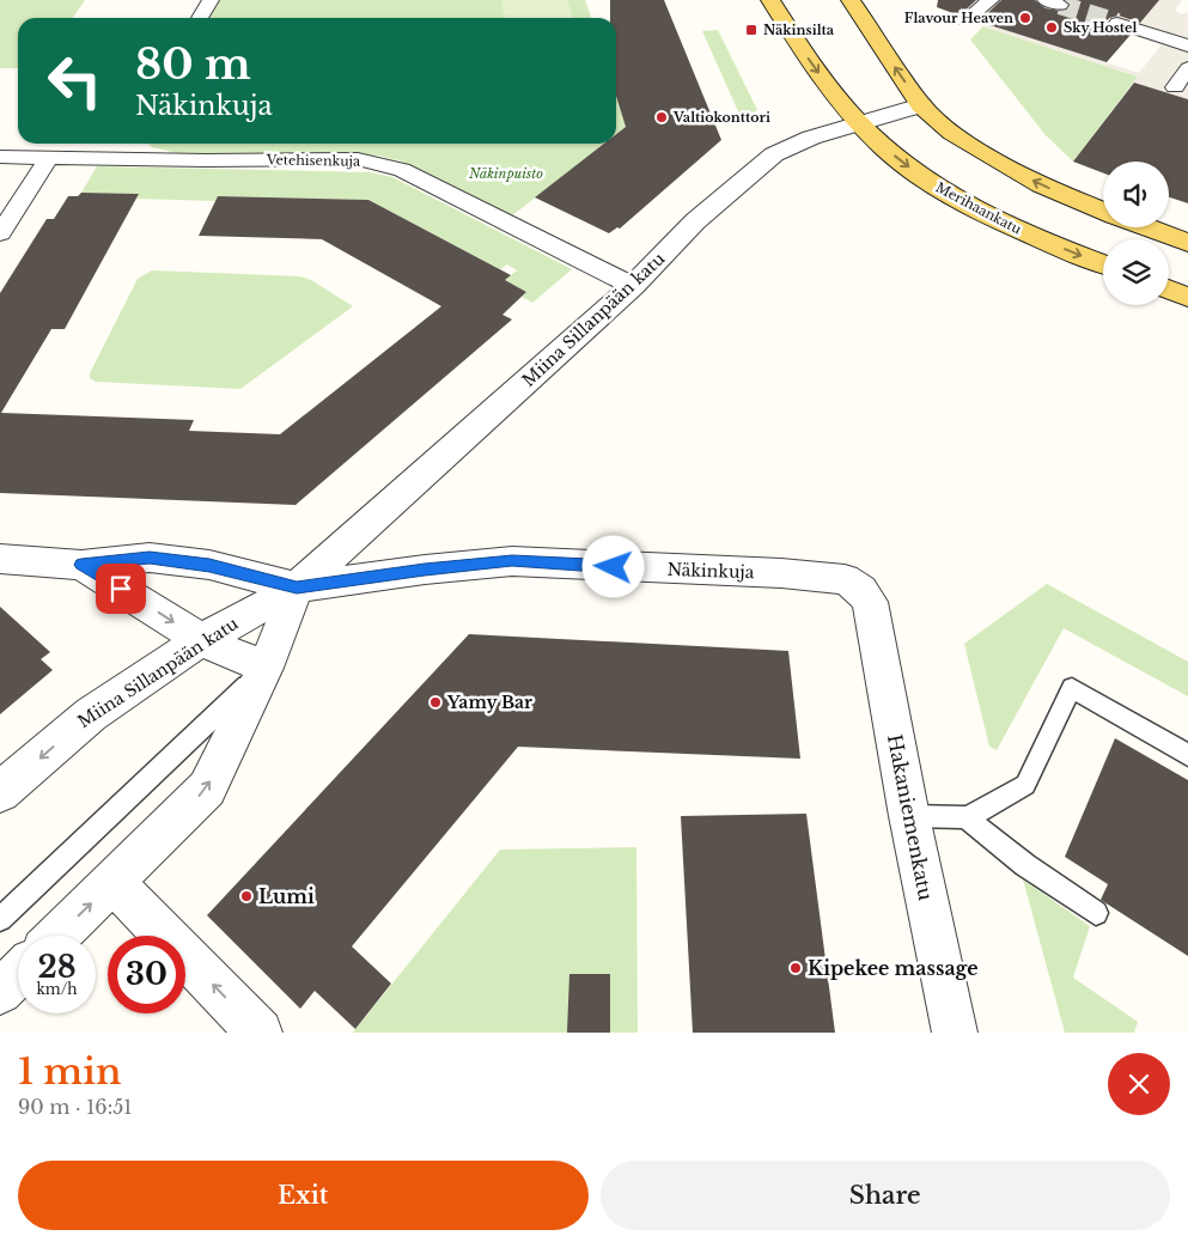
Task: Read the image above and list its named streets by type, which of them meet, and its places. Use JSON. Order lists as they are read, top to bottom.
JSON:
{
  "streets": {
    "main road": ["Merihaankatu"],
    "street": [
      "Vetehisenkuja",
      "Miina Sillanpään katu",
      "Näkinkuja",
      "Hakaniemenkatu"
    ]
  },
  "crossings": [
    ["Vetehisenkuja", "Miina Sillanpään katu"],
    ["Merihaankatu", "Miina Sillanpään katu"],
    ["Miina Sillanpään katu", "Näkinkuja"],
    ["Näkinkuja", "Hakaniemenkatu"]
  ],
  "parks": ["Näkinpuisto"],
  "places": {
    "other": [
      "Flavour Heaven",
      "Sky Hostel",
      "Valtiokonttori",
      "Yamy Bar",
      "Lumi",
      "Kipekee massage"
    ],
    "transit": ["Näkinsilta"]
  },
  "page": {
    "turn": ["80 m", "Näkinkuja"],
    "speed": "28 km/h",
    "limit": "30",
    "heading": ["1 min", "90 m · 16:51"],
    "buttons": ["Exit", "Share"]
  }
}
